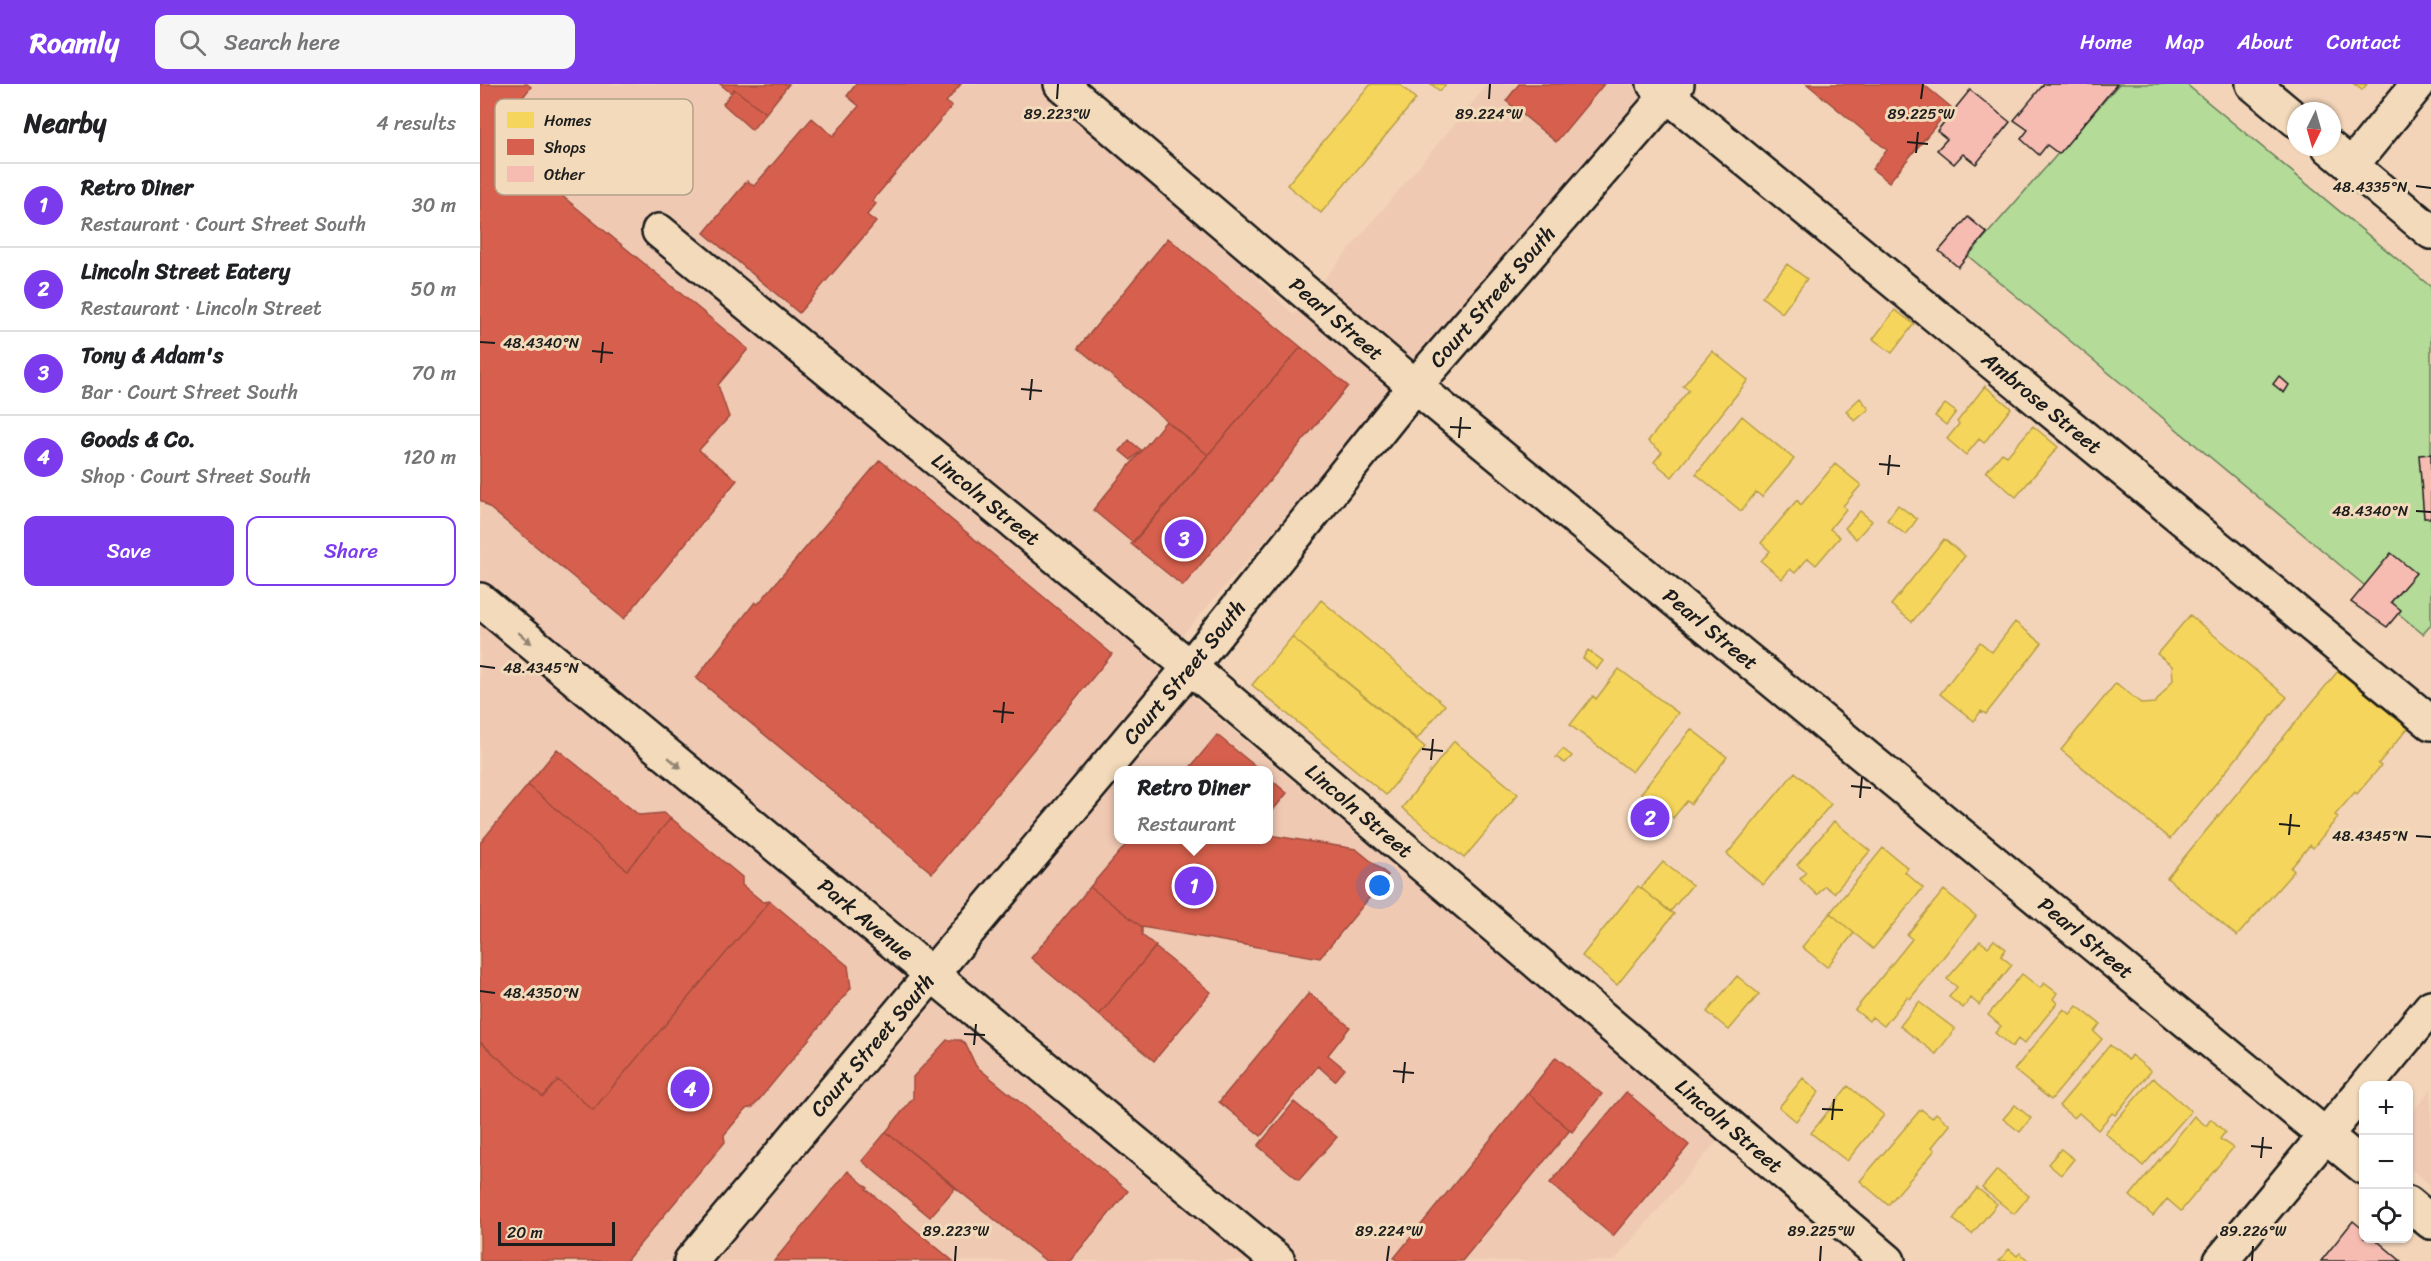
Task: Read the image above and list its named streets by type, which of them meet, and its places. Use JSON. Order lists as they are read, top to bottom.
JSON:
{
  "streets": {
    "street": [
      "Court Street South",
      "Pearl Street",
      "Ambrose Street",
      "Lincoln Street",
      "Park Avenue"
    ]
  },
  "crossings": [
    ["Court Street South", "Pearl Street"],
    ["Court Street South", "Ambrose Street"],
    ["Court Street South", "Lincoln Street"],
    ["Court Street South", "Park Avenue"]
  ],
  "one_way": ["Park Avenue"],
  "legend": ["Homes", "Shops", "Other"],
  "scale_bar": "20 m",
  "north": "bottom",
  "page": {
    "header": "Roamly",
    "search": "Search here",
    "nav": [
      "Home",
      "Map",
      "About",
      "Contact"
    ],
    "heading": ["Nearby", "4 results"],
    "list": [
      {
        "mark": "1",
        "name": "Retro Diner",
        "note": "Restaurant · Court Street South",
        "value": "30 m"
      },
      {
        "mark": "2",
        "name": "Lincoln Street Eatery",
        "note": "Restaurant · Lincoln Street",
        "value": "50 m"
      },
      {
        "mark": "3",
        "name": "Tony & Adam's",
        "note": "Bar · Court Street South",
        "value": "70 m"
      },
      {
        "mark": "4",
        "name": "Goods & Co.",
        "note": "Shop · Court Street South",
        "value": "120 m"
      }
    ],
    "buttons": ["Save", "Share"],
    "pins": [
      "3",
      "2",
      "1",
      "4"
    ],
    "popup": ["Retro Diner", "Restaurant"],
    "map_buttons": ["+", "−"],
    "scale": "20 m"
  },
  "coordinates": [
    "89.223°W",
    "89.224°W",
    "89.225°W",
    "48.4335°N",
    "48.4340°N",
    "48.4345°N",
    "48.4350°N",
    "89.226°W"
  ]
}
